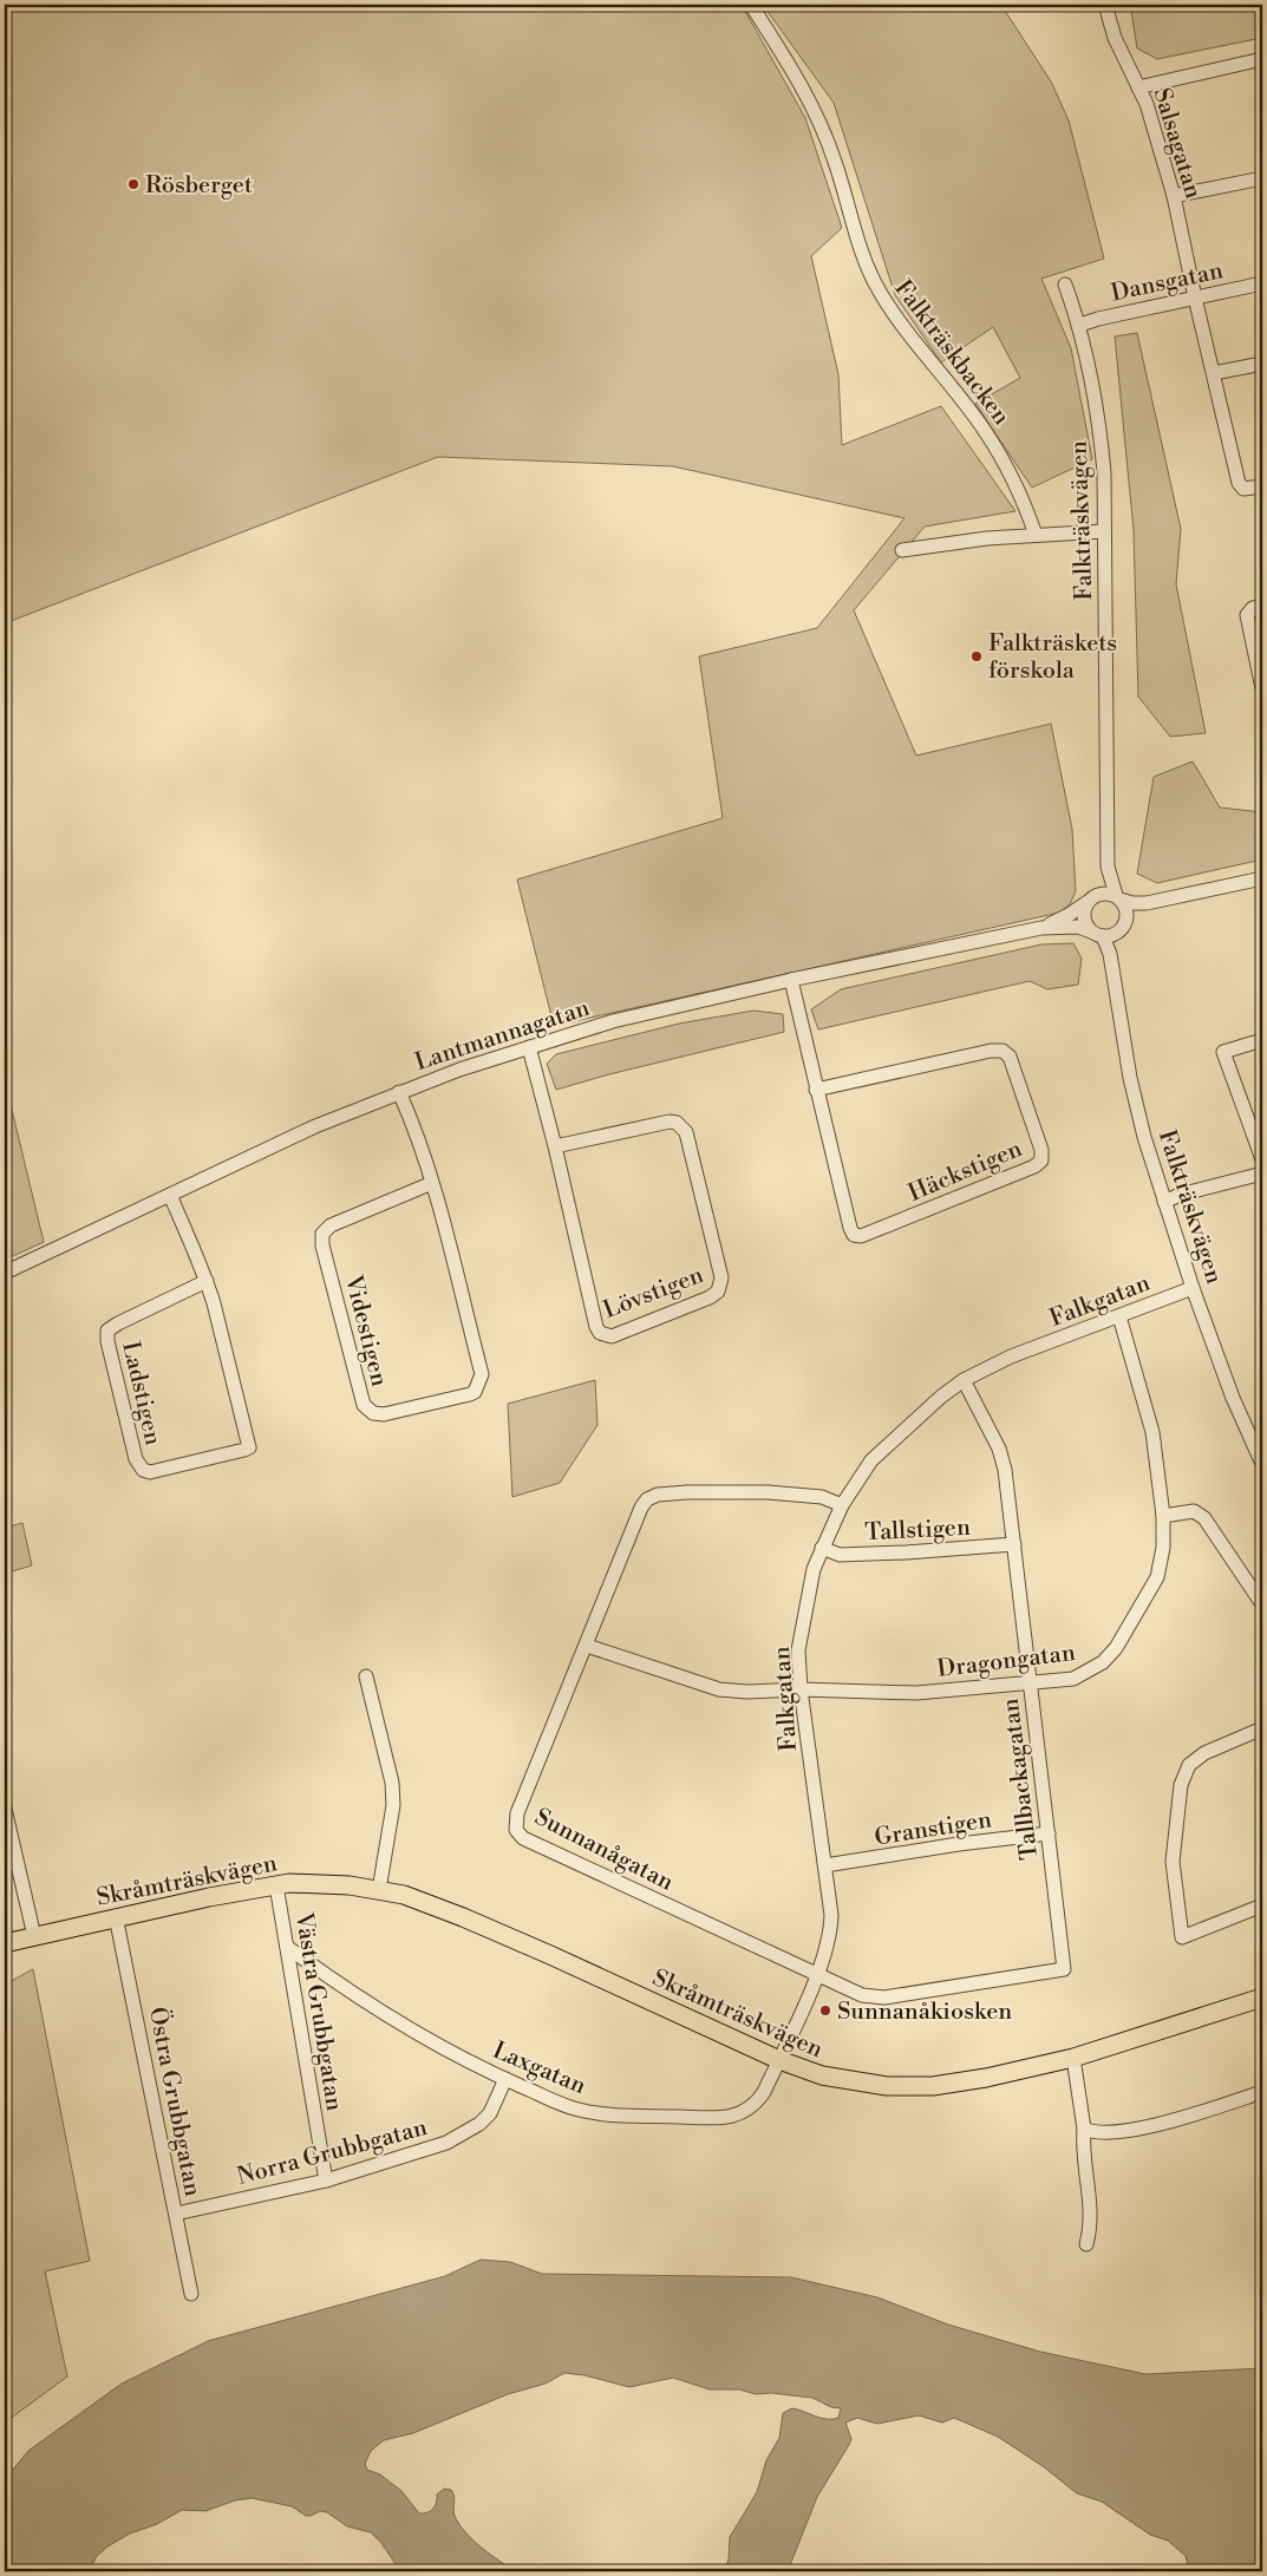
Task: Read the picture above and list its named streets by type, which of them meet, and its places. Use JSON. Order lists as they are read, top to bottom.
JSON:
{
  "streets": {
    "main road": ["Skråmträskvägen"],
    "street": [
      "Salsagatan",
      "Dansgatan",
      "Falkträskbacken",
      "Falkträskvägen",
      "Lantmannagatan",
      "Häckstigen",
      "Lövstigen",
      "Falkgatan",
      "Videstigen",
      "Ladstigen",
      "Tallstigen",
      "Dragongatan",
      "Tallbackagatan",
      "Granstigen",
      "Sunnanågatan",
      "Västra Grubbgatan",
      "Laxgatan",
      "Östra Grubbgatan",
      "Norra Grubbgatan"
    ]
  },
  "crossings": [
    ["Salsagatan", "Dansgatan"],
    ["Dansgatan", "Falkträskvägen"],
    ["Falkträskvägen", "Lantmannagatan"],
    ["Falkträskvägen", "Falkgatan"],
    ["Lantmannagatan", "Häckstigen"],
    ["Lantmannagatan", "Lövstigen"],
    ["Lantmannagatan", "Videstigen"],
    ["Lantmannagatan", "Ladstigen"],
    ["Falkgatan", "Tallstigen"],
    ["Falkgatan", "Dragongatan"],
    ["Falkgatan", "Tallbackagatan"],
    ["Falkgatan", "Granstigen"],
    ["Falkgatan", "Sunnanågatan"],
    ["Falkgatan", "Skråmträskvägen"],
    ["Falkgatan", "Laxgatan"],
    ["Tallstigen", "Tallbackagatan"],
    ["Dragongatan", "Tallbackagatan"],
    ["Dragongatan", "Sunnanågatan"],
    ["Tallbackagatan", "Granstigen"],
    ["Tallbackagatan", "Sunnanågatan"],
    ["Skråmträskvägen", "Västra Grubbgatan"],
    ["Skråmträskvägen", "Laxgatan"],
    ["Skråmträskvägen", "Östra Grubbgatan"],
    ["Västra Grubbgatan", "Laxgatan"],
    ["Västra Grubbgatan", "Norra Grubbgatan"],
    ["Laxgatan", "Norra Grubbgatan"],
    ["Östra Grubbgatan", "Norra Grubbgatan"]
  ],
  "places": ["Rösberget", "Falkträskets förskola", "Sunnanåkiosken"]
}
